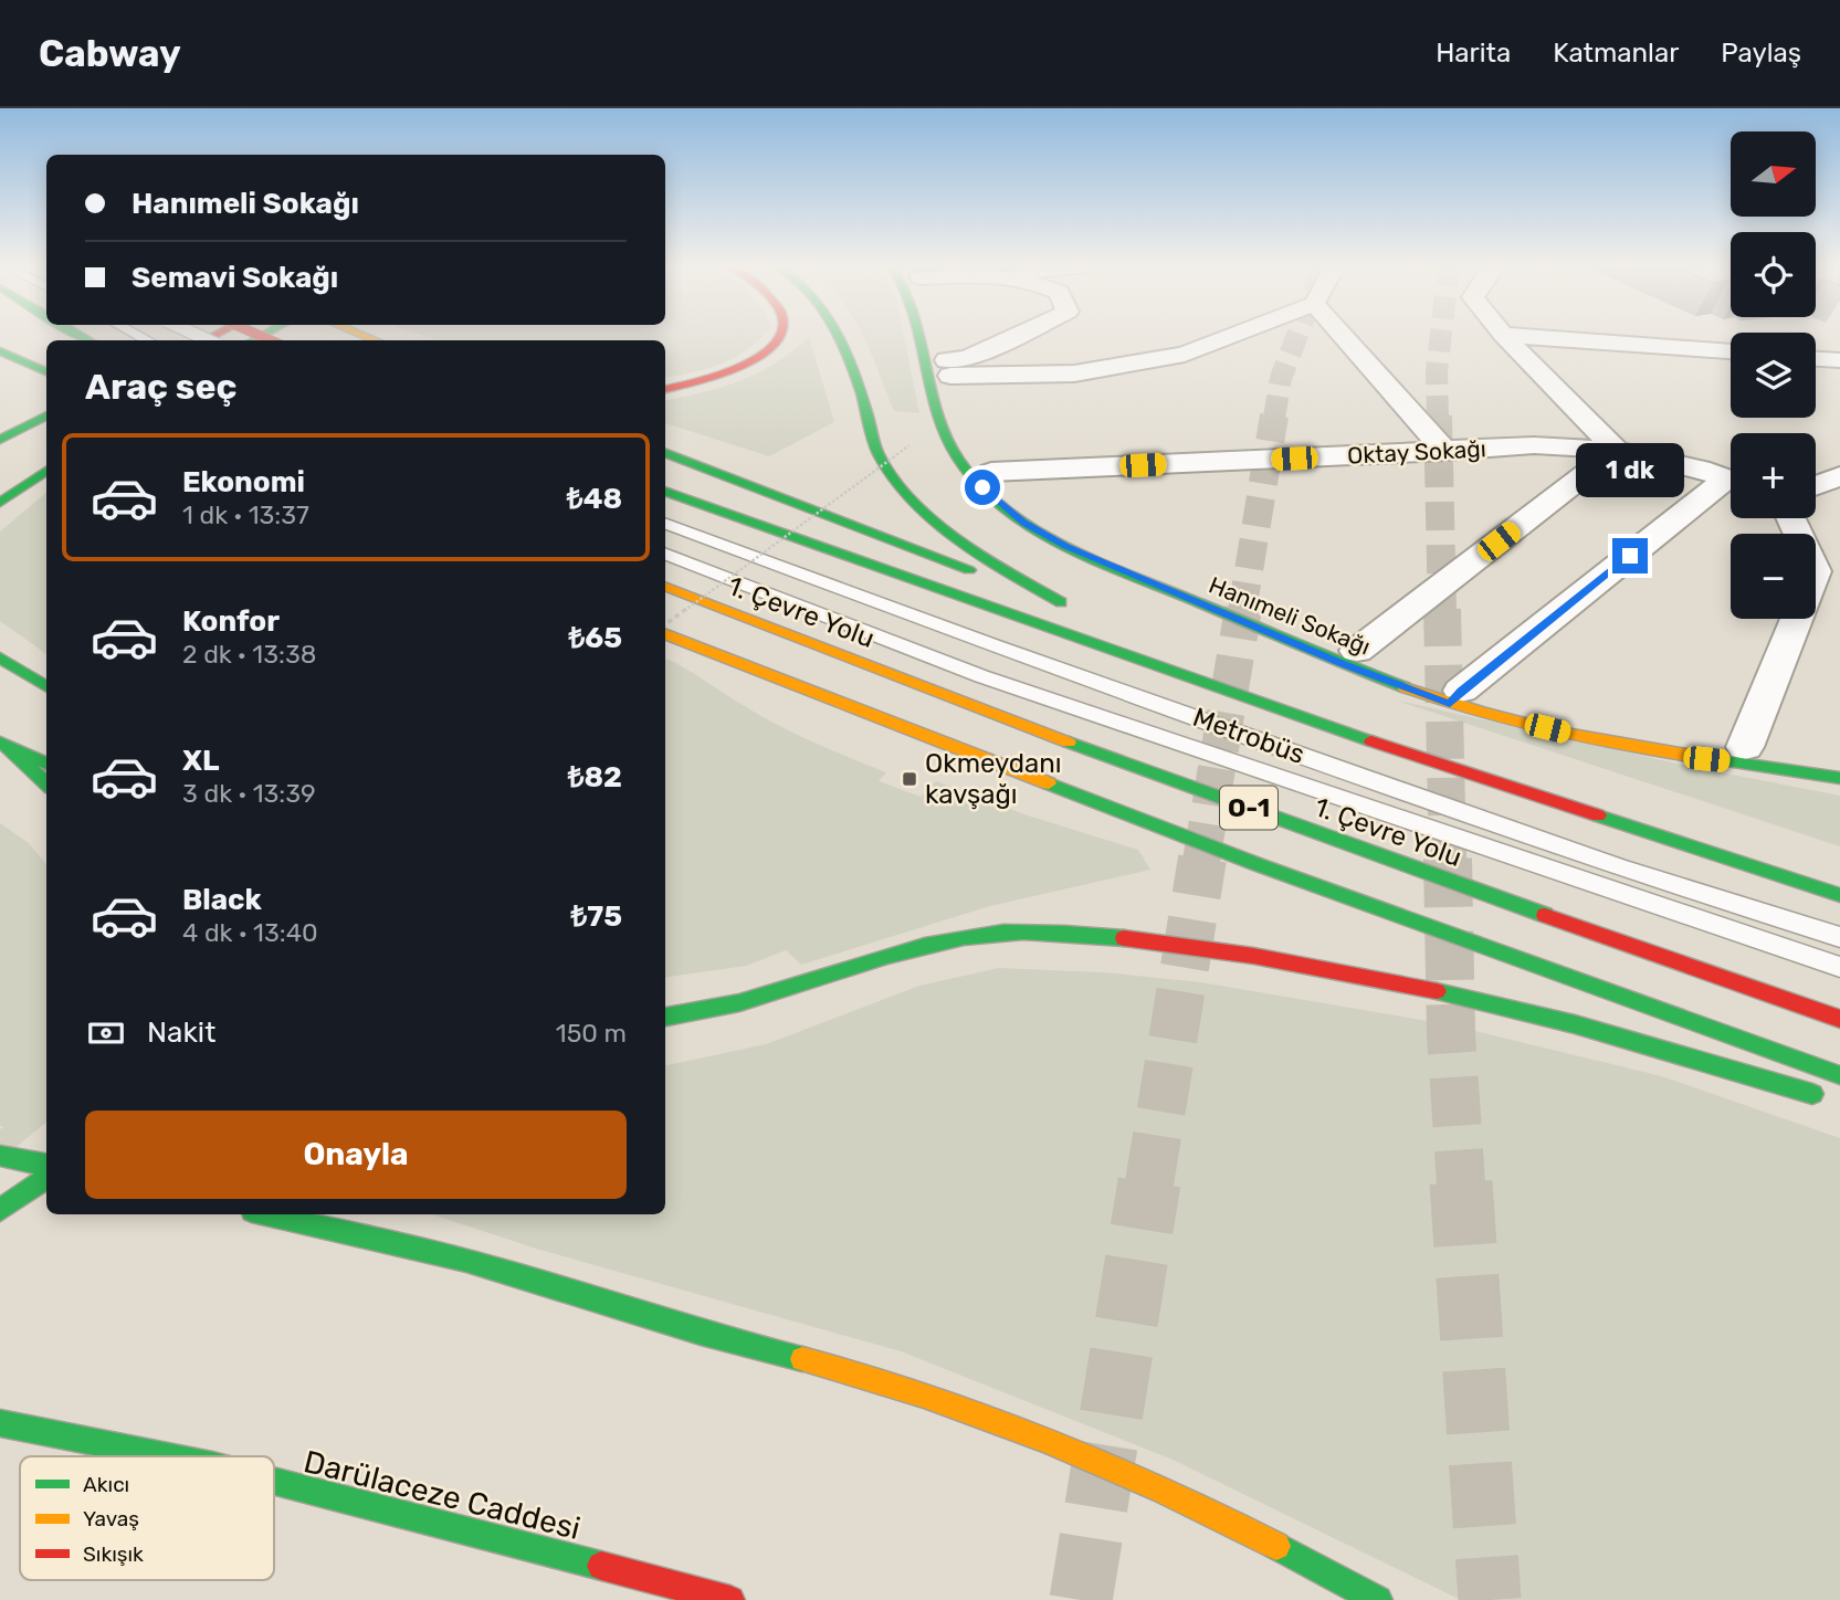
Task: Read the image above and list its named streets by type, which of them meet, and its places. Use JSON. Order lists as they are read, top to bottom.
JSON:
{
  "streets": {
    "main road": [
      "1. Çevre Yolu",
      "Hanımeli Sokağı",
      "O-1",
      "Darülaceze Caddesi"
    ],
    "street": ["Oktay Sokağı"],
    "lane": ["Metrobüs"]
  },
  "crossings": [
    ["Oktay Sokağı", "Hanımeli Sokağı"]
  ],
  "places": {
    "transit": ["Okmeydanı kavşağı"]
  },
  "legend": ["Akıcı", "Yavaş", "Sıkışık"],
  "north": "right",
  "page": {
    "header": "Cabway",
    "nav": ["Harita", "Katmanlar", "Paylaş"],
    "map_buttons": ["+", "−"],
    "banner": ["Hanımeli Sokağı", "Semavi Sokağı"],
    "heading": "Araç seç",
    "list": [
      {
        "name": "Ekonomi",
        "note": "1 dk · 13:37",
        "value": "₺48"
      },
      {
        "name": "Konfor",
        "note": "2 dk · 13:38",
        "value": "₺65"
      },
      {
        "name": "XL",
        "note": "3 dk · 13:39",
        "value": "₺82"
      },
      {
        "name": "Black",
        "note": "4 dk · 13:40",
        "value": "₺75"
      }
    ],
    "bubble": "1 dk",
    "pay": ["Nakit", "150 m"],
    "buttons": "Onayla"
  }
}
